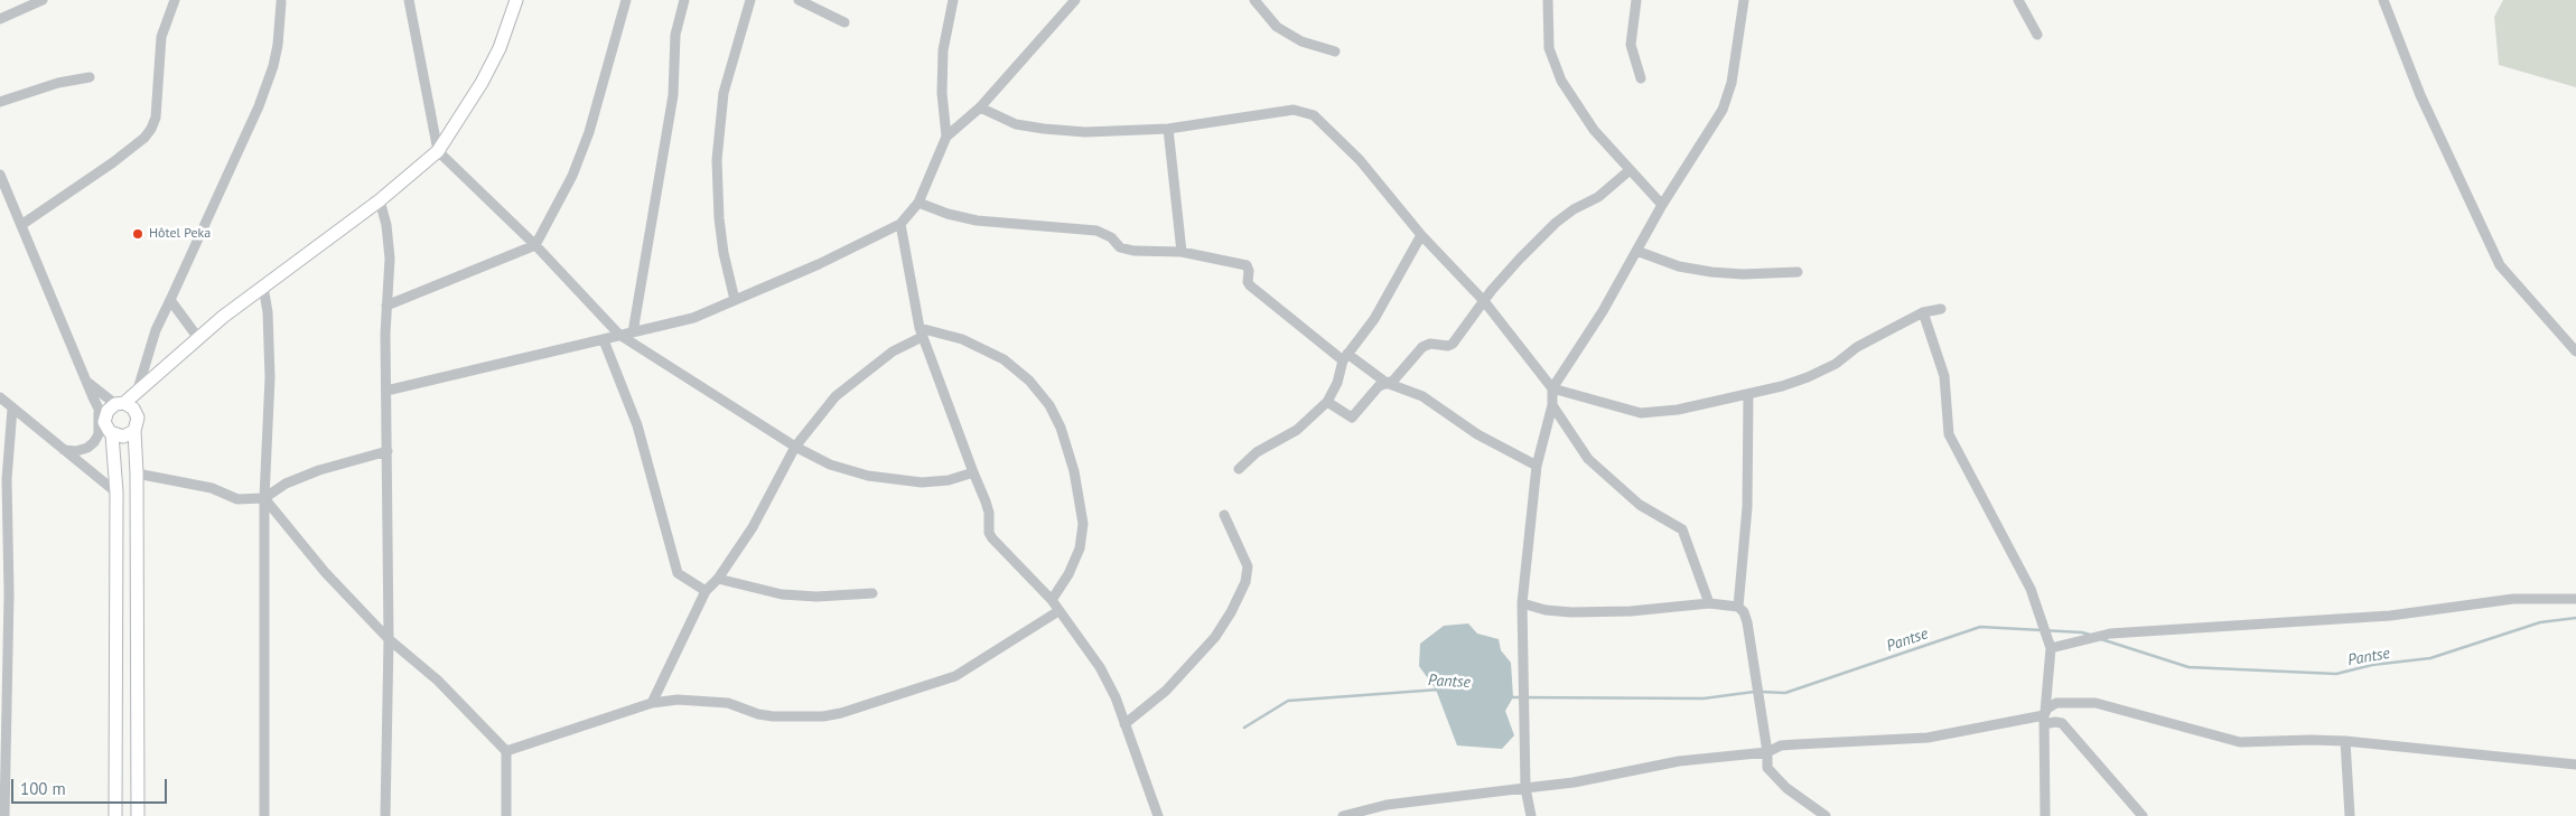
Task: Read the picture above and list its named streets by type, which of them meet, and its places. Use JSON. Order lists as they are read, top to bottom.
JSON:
{
  "water": ["Pantse"],
  "places": ["Hôtel Peka"],
  "scale_bar": "100 m"
}
